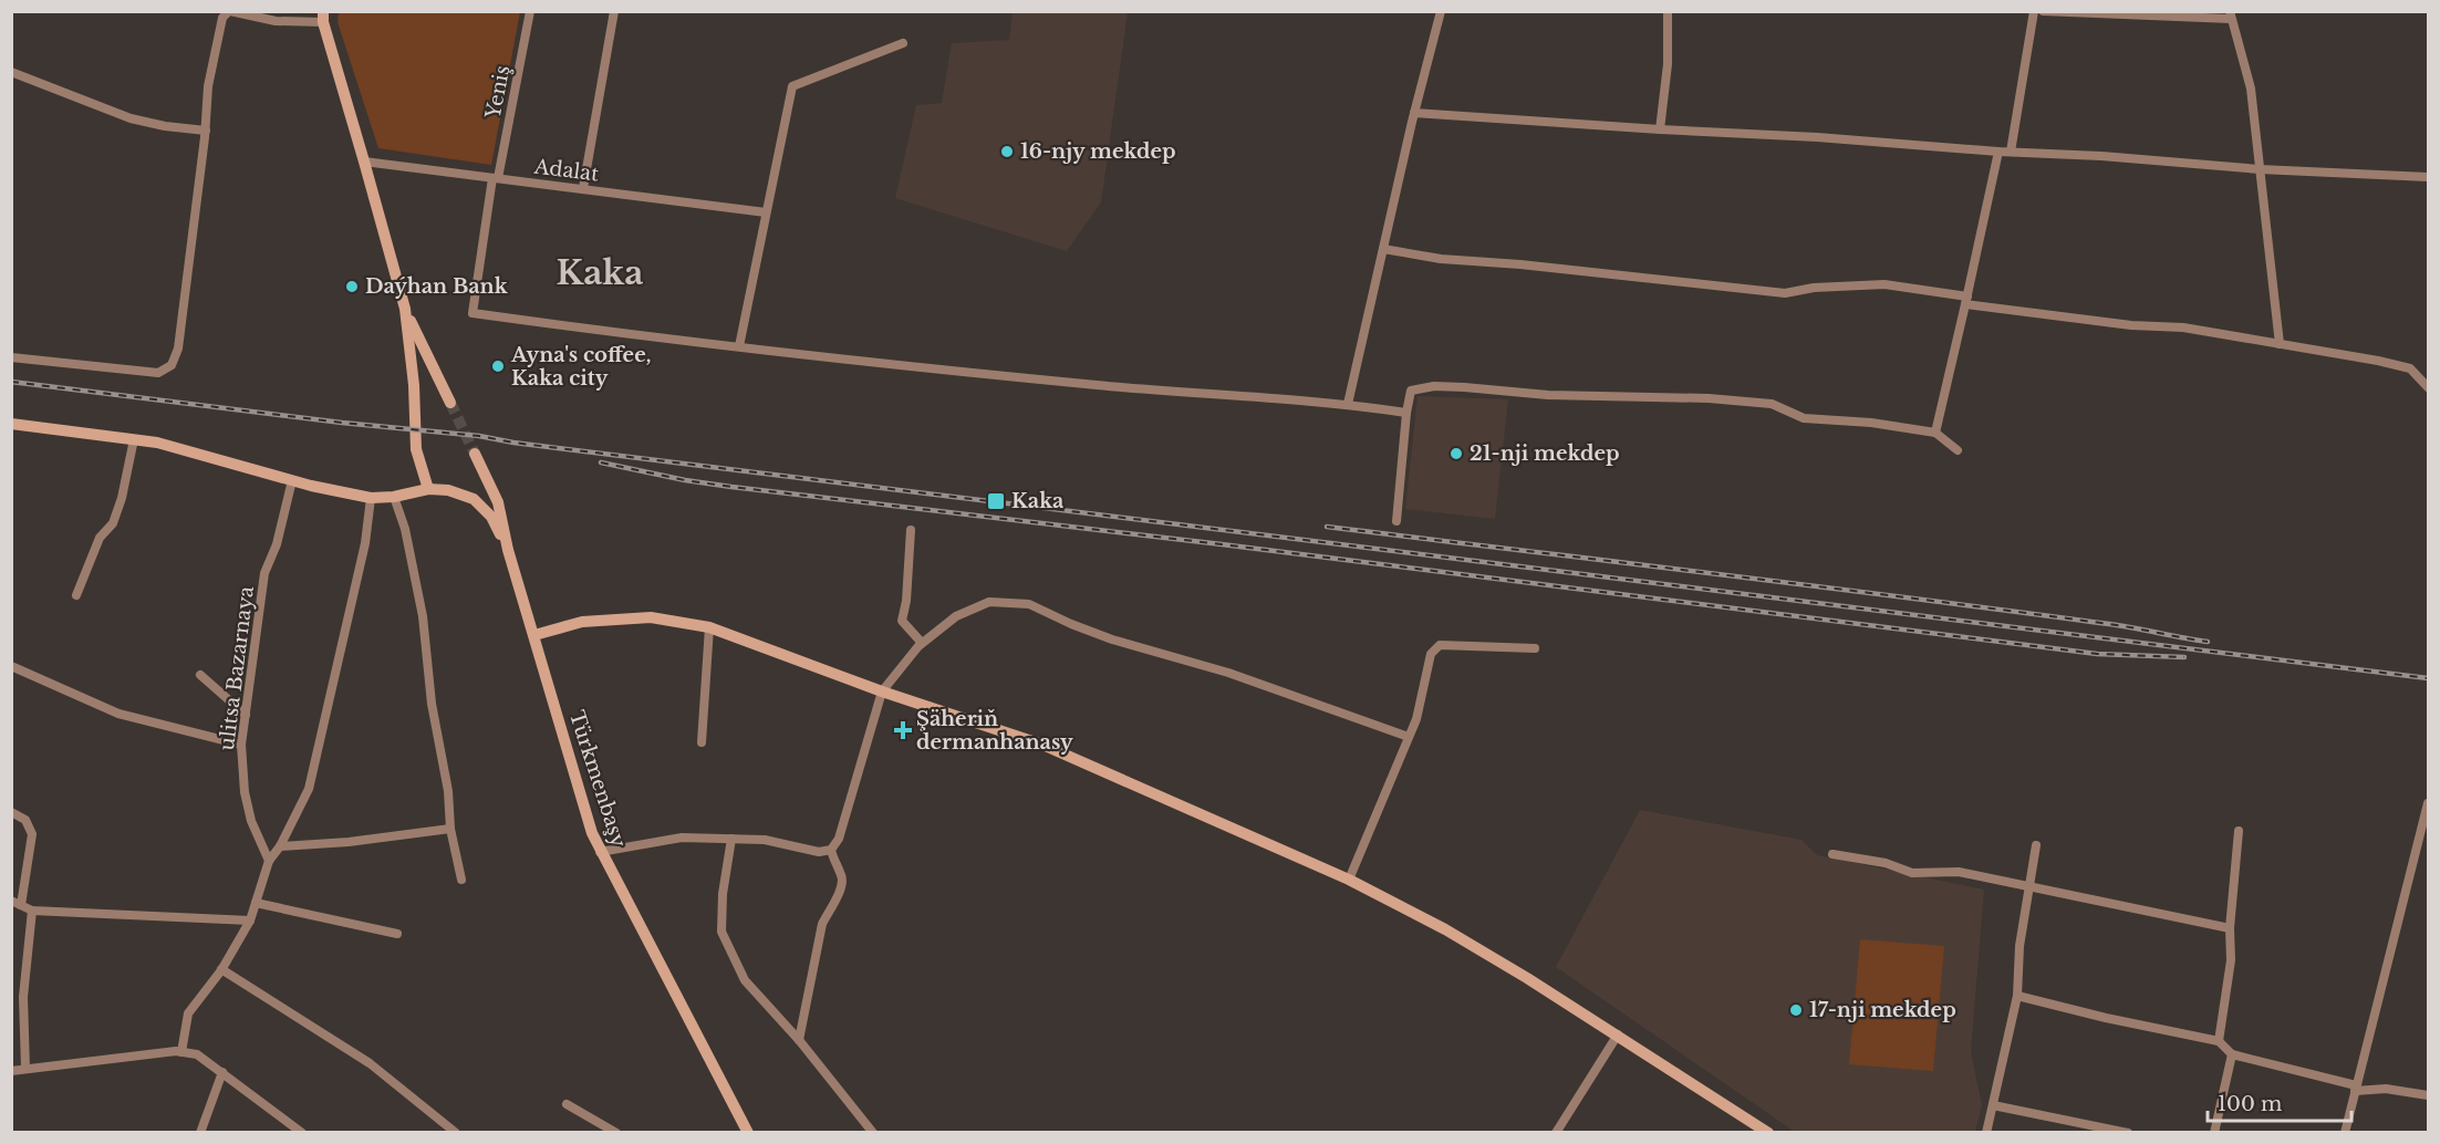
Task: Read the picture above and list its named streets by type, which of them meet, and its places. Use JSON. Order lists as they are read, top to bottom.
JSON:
{
  "streets": {
    "street": [
      "Yeniş",
      "Adalat",
      "ulitsa Bazarnaya",
      "Türkmenbaşy"
    ]
  },
  "crossings": [
    ["Yeniş", "Adalat"]
  ],
  "districts": ["Kaka"],
  "places": {
    "other": [
      "16-njy mekdep",
      "Daýhan Bank",
      "Ayna's coffee, Kaka city",
      "21-nji mekdep",
      "17-nji mekdep"
    ],
    "transit": ["Kaka"],
    "health": ["Şäheriň dermanhanasy"]
  },
  "scale_bar": "100 m"
}
